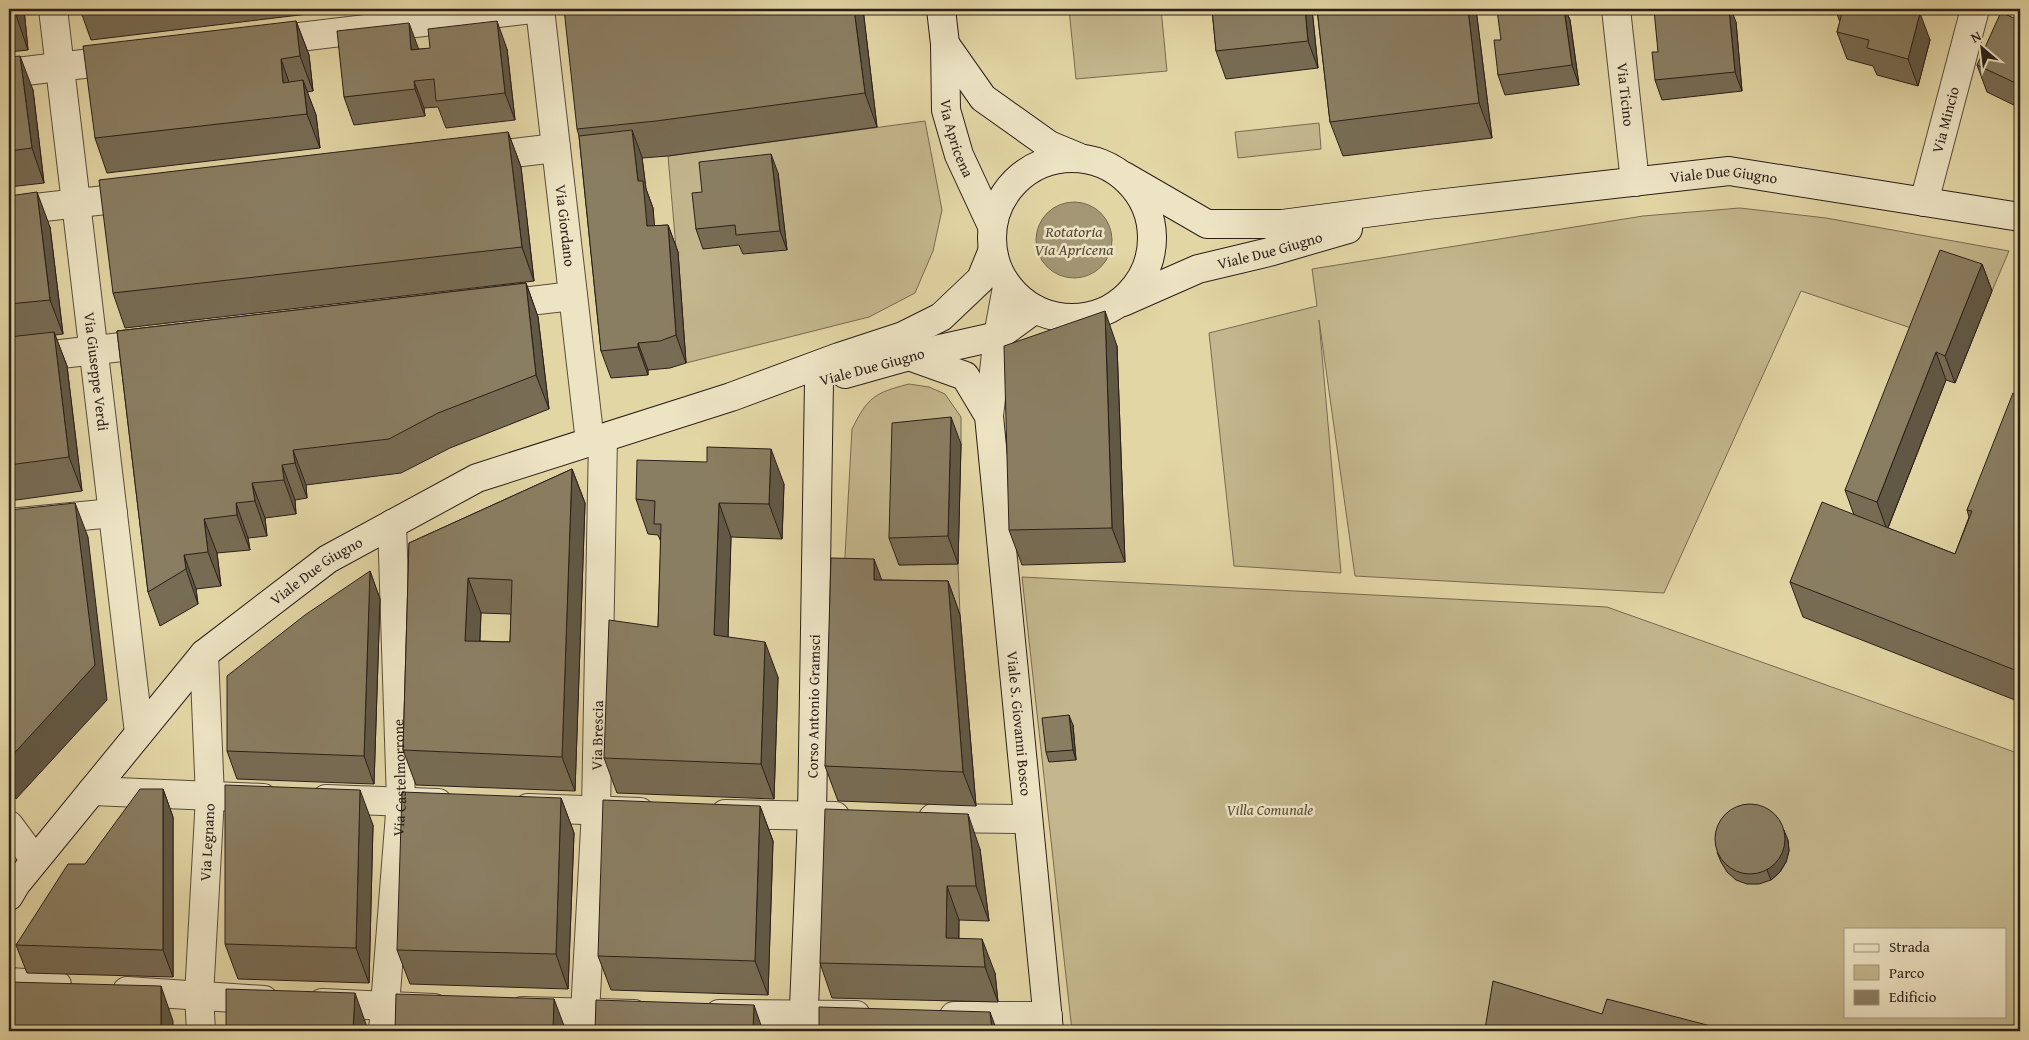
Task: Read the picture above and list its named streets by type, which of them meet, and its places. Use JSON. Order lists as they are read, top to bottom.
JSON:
{
  "streets": {
    "street": [
      "Via Ticino",
      "Via Mincio",
      "Via Apricena",
      "Viale Due Giugno",
      "Via Giordano",
      "Via Giuseppe Verdi",
      "Corso Antonio Gramsci",
      "Viale S. Giovanni Bosco",
      "Via Brescia",
      "Via Castelmorrone",
      "Via Legnano"
    ]
  },
  "crossings": [
    ["Via Ticino", "Viale Due Giugno"],
    ["Via Mincio", "Viale Due Giugno"],
    ["Via Apricena", "Viale Due Giugno"],
    ["Via Apricena", "Viale S. Giovanni Bosco"],
    ["Viale Due Giugno", "Via Giordano"],
    ["Viale Due Giugno", "Via Giuseppe Verdi"],
    ["Viale Due Giugno", "Corso Antonio Gramsci"],
    ["Viale Due Giugno", "Viale S. Giovanni Bosco"],
    ["Viale Due Giugno", "Via Brescia"],
    ["Viale Due Giugno", "Via Castelmorrone"],
    ["Viale Due Giugno", "Via Legnano"],
    ["Via Giordano", "Via Brescia"]
  ],
  "water": ["Rotatoria Via Apricena"],
  "parks": ["Villa Comunale"],
  "legend": ["Strada", "Parco", "Edificio"],
  "north": "top left"
}
